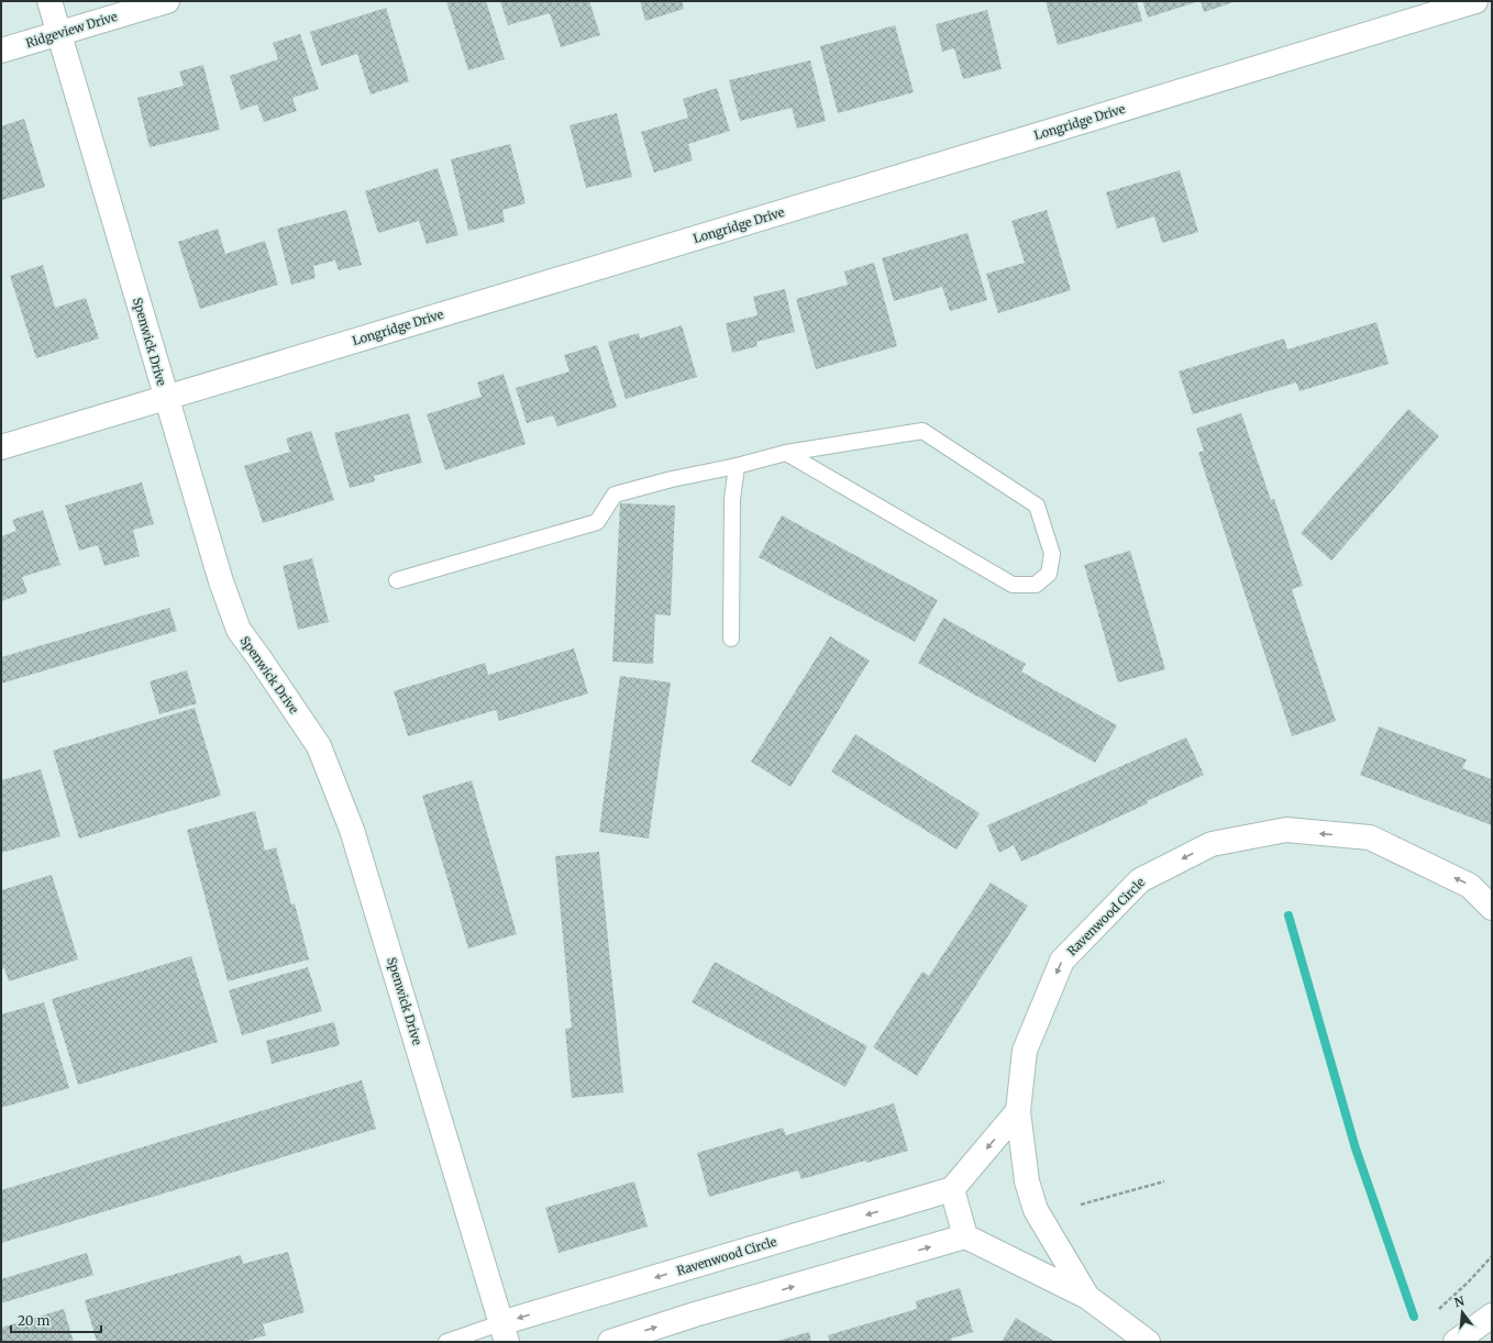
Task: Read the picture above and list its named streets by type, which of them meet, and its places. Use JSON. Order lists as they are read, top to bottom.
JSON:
{
  "streets": {
    "street": [
      "Ridgeview Drive",
      "Longridge Drive",
      "Spenwick Drive",
      "Ravenwood Circle"
    ]
  },
  "crossings": [
    ["Ridgeview Drive", "Spenwick Drive"],
    ["Longridge Drive", "Spenwick Drive"],
    ["Spenwick Drive", "Ravenwood Circle"]
  ],
  "scale_bar": "20 m",
  "north": "top"
}
